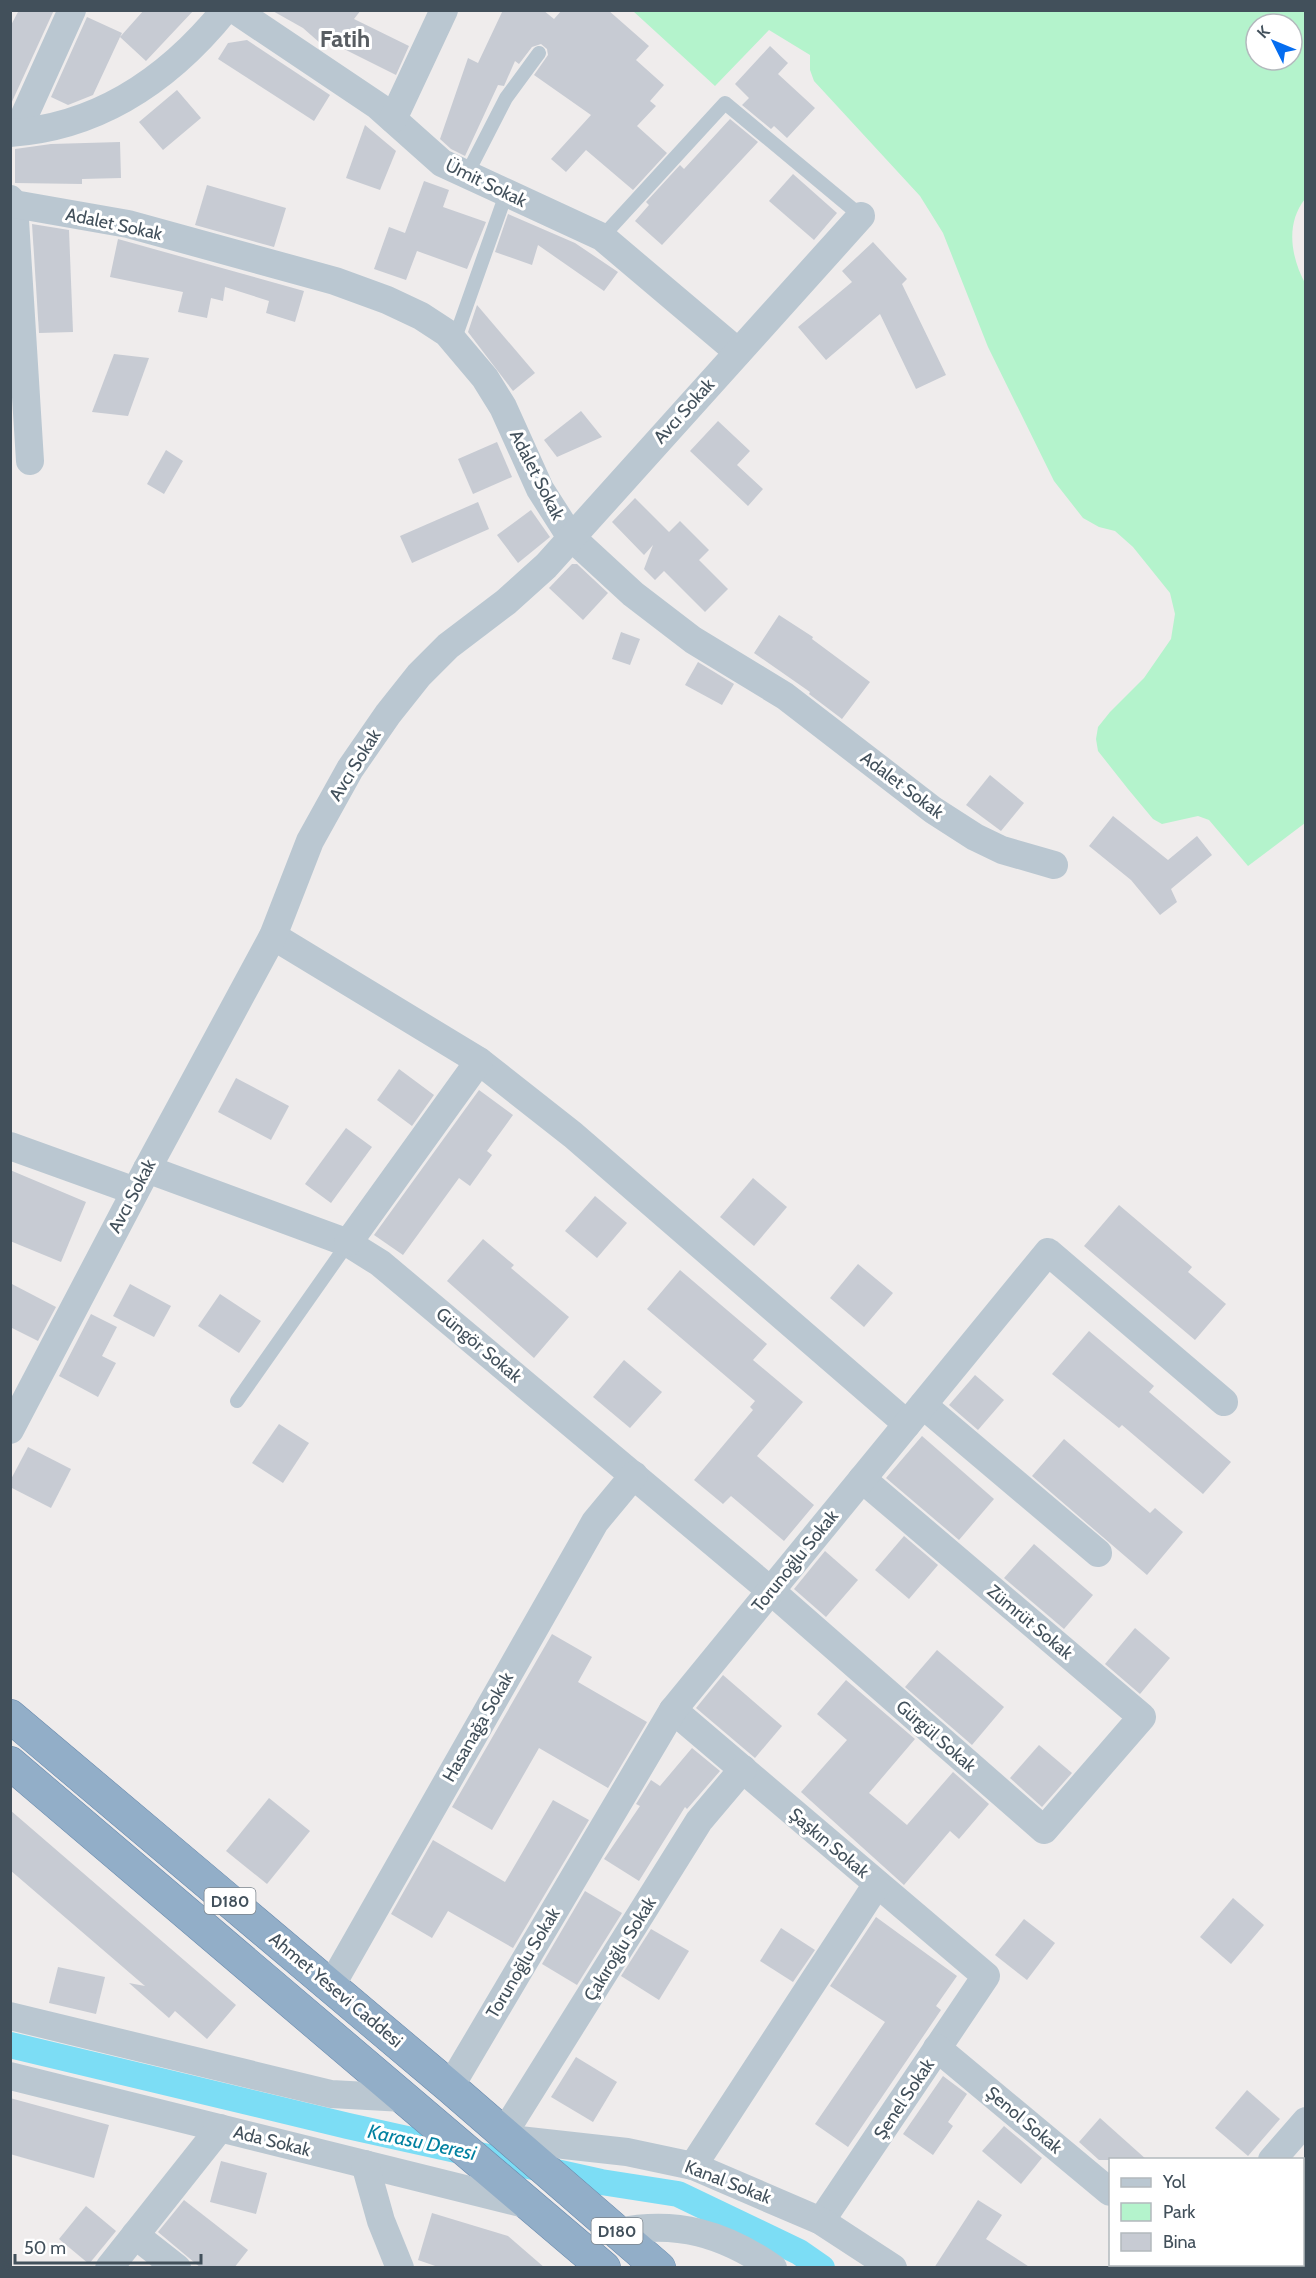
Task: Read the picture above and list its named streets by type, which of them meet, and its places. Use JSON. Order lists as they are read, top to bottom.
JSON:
{
  "streets": {
    "highway": ["D180", "Ahmet Yesevi Caddesi"],
    "street": [
      "Ümit Sokak",
      "Adalet Sokak",
      "Avcı Sokak",
      "Güngör Sokak",
      "Torunoğlu Sokak",
      "Zümrüt Sokak",
      "Hasanağa Sokak",
      "Gürgül Sokak",
      "Şaşkın Sokak",
      "Çakıroğlu Sokak",
      "Şenel Sokak",
      "Şenol Sokak",
      "Ada Sokak",
      "Kanal Sokak"
    ]
  },
  "crossings": [
    ["Ümit Sokak", "Avcı Sokak"],
    ["Adalet Sokak", "Avcı Sokak"],
    ["Avcı Sokak", "Güngör Sokak"],
    ["Güngör Sokak", "Torunoğlu Sokak"],
    ["Güngör Sokak", "Hasanağa Sokak"],
    ["Güngör Sokak", "Gürgül Sokak"],
    ["Torunoğlu Sokak", "Zümrüt Sokak"],
    ["Torunoğlu Sokak", "Gürgül Sokak"],
    ["Torunoğlu Sokak", "Şaşkın Sokak"],
    ["Torunoğlu Sokak", "Ahmet Yesevi Caddesi"],
    ["Zümrüt Sokak", "Gürgül Sokak"],
    ["Hasanağa Sokak", "Ahmet Yesevi Caddesi"],
    ["Şaşkın Sokak", "Çakıroğlu Sokak"],
    ["Şaşkın Sokak", "Şenel Sokak"],
    ["Çakıroğlu Sokak", "Ahmet Yesevi Caddesi"],
    ["Çakıroğlu Sokak", "Kanal Sokak"],
    ["Ahmet Yesevi Caddesi", "Ada Sokak"],
    ["Ahmet Yesevi Caddesi", "Kanal Sokak"],
    ["Şenel Sokak", "Şenol Sokak"],
    ["Şenel Sokak", "Kanal Sokak"]
  ],
  "districts": ["Fatih"],
  "water": ["Karasu Deresi"],
  "legend": ["Yol", "Park", "Bina"],
  "scale_bar": "50 m",
  "north": "top left"
}
